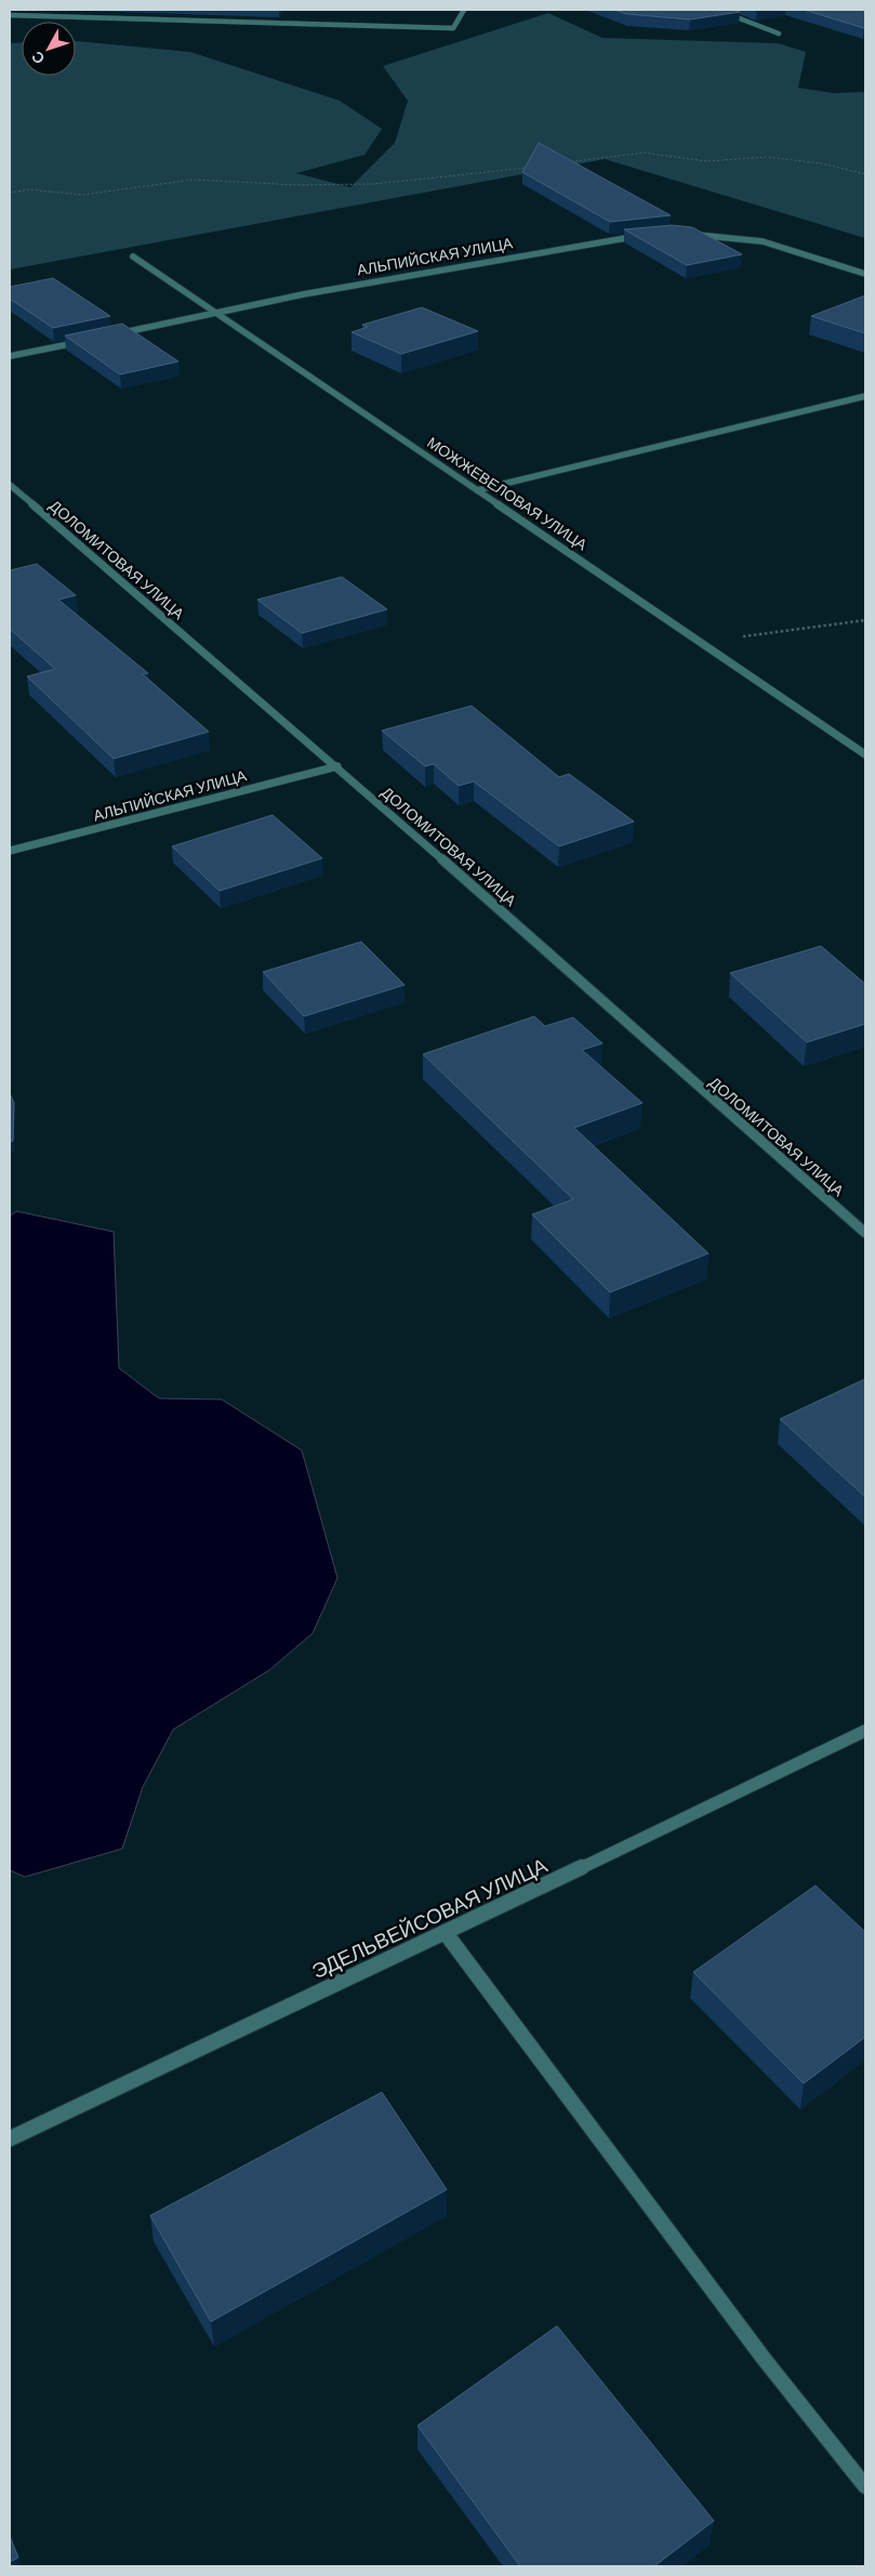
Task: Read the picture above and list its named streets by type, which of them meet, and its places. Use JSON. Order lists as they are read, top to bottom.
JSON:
{
  "streets": {
    "street": [
      "АЛЬПИЙСКАЯ УЛИЦА",
      "МОЖЖЕВЕЛОВАЯ УЛИЦА",
      "ДОЛОМИТОВАЯ УЛИЦА",
      "ЭДЕЛЬВЕЙСОВАЯ УЛИЦА"
    ]
  },
  "crossings": [
    ["АЛЬПИЙСКАЯ УЛИЦА", "МОЖЖЕВЕЛОВАЯ УЛИЦА"],
    ["АЛЬПИЙСКАЯ УЛИЦА", "ДОЛОМИТОВАЯ УЛИЦА"]
  ],
  "north": "bottom left"
}
